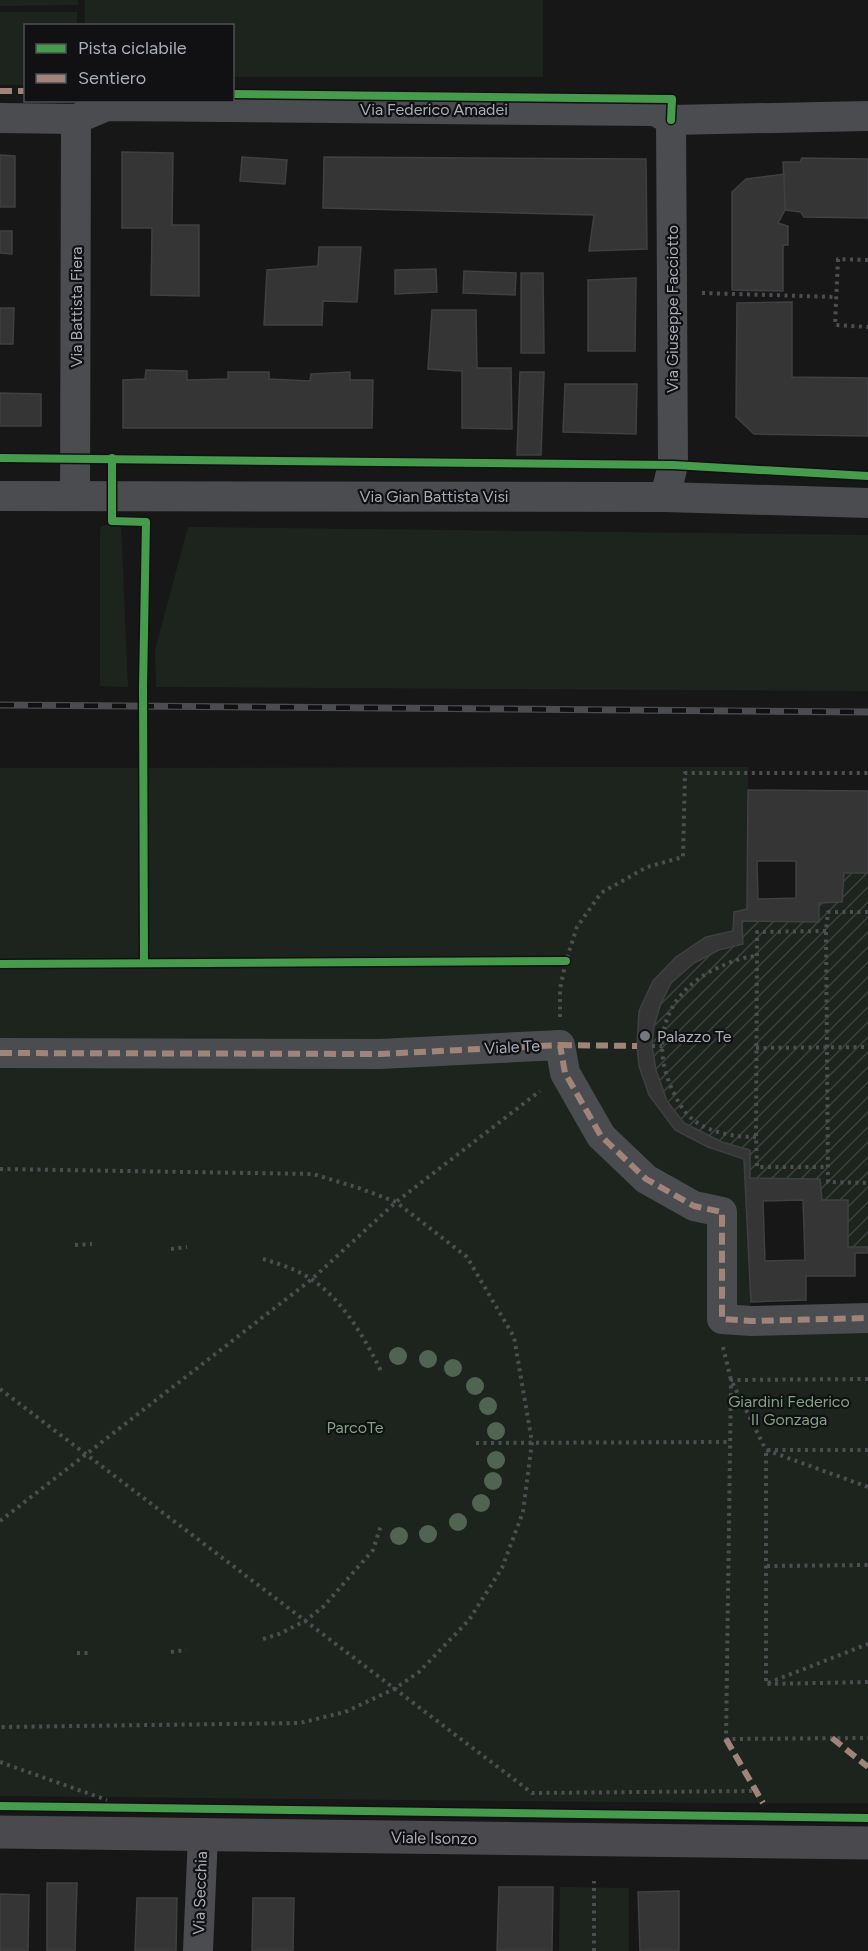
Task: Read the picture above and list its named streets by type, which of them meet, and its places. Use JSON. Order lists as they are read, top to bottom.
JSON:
{
  "streets": {
    "main road": ["Viale Isonzo"],
    "street": [
      "Via Federico Amadei",
      "Via Battista Fiera",
      "Via Giuseppe Facciotto",
      "Via Gian Battista Visi",
      "Viale Te",
      "Via Secchia"
    ]
  },
  "crossings": [
    ["Via Federico Amadei", "Via Battista Fiera"],
    ["Via Federico Amadei", "Via Giuseppe Facciotto"],
    ["Via Battista Fiera", "Via Gian Battista Visi"],
    ["Via Giuseppe Facciotto", "Via Gian Battista Visi"],
    ["Viale Isonzo", "Via Secchia"]
  ],
  "parks": ["Giardini Federico II Gonzaga", "ParcoTe"],
  "places": ["Palazzo Te"],
  "legend": ["Pista ciclabile", "Sentiero"]
}
